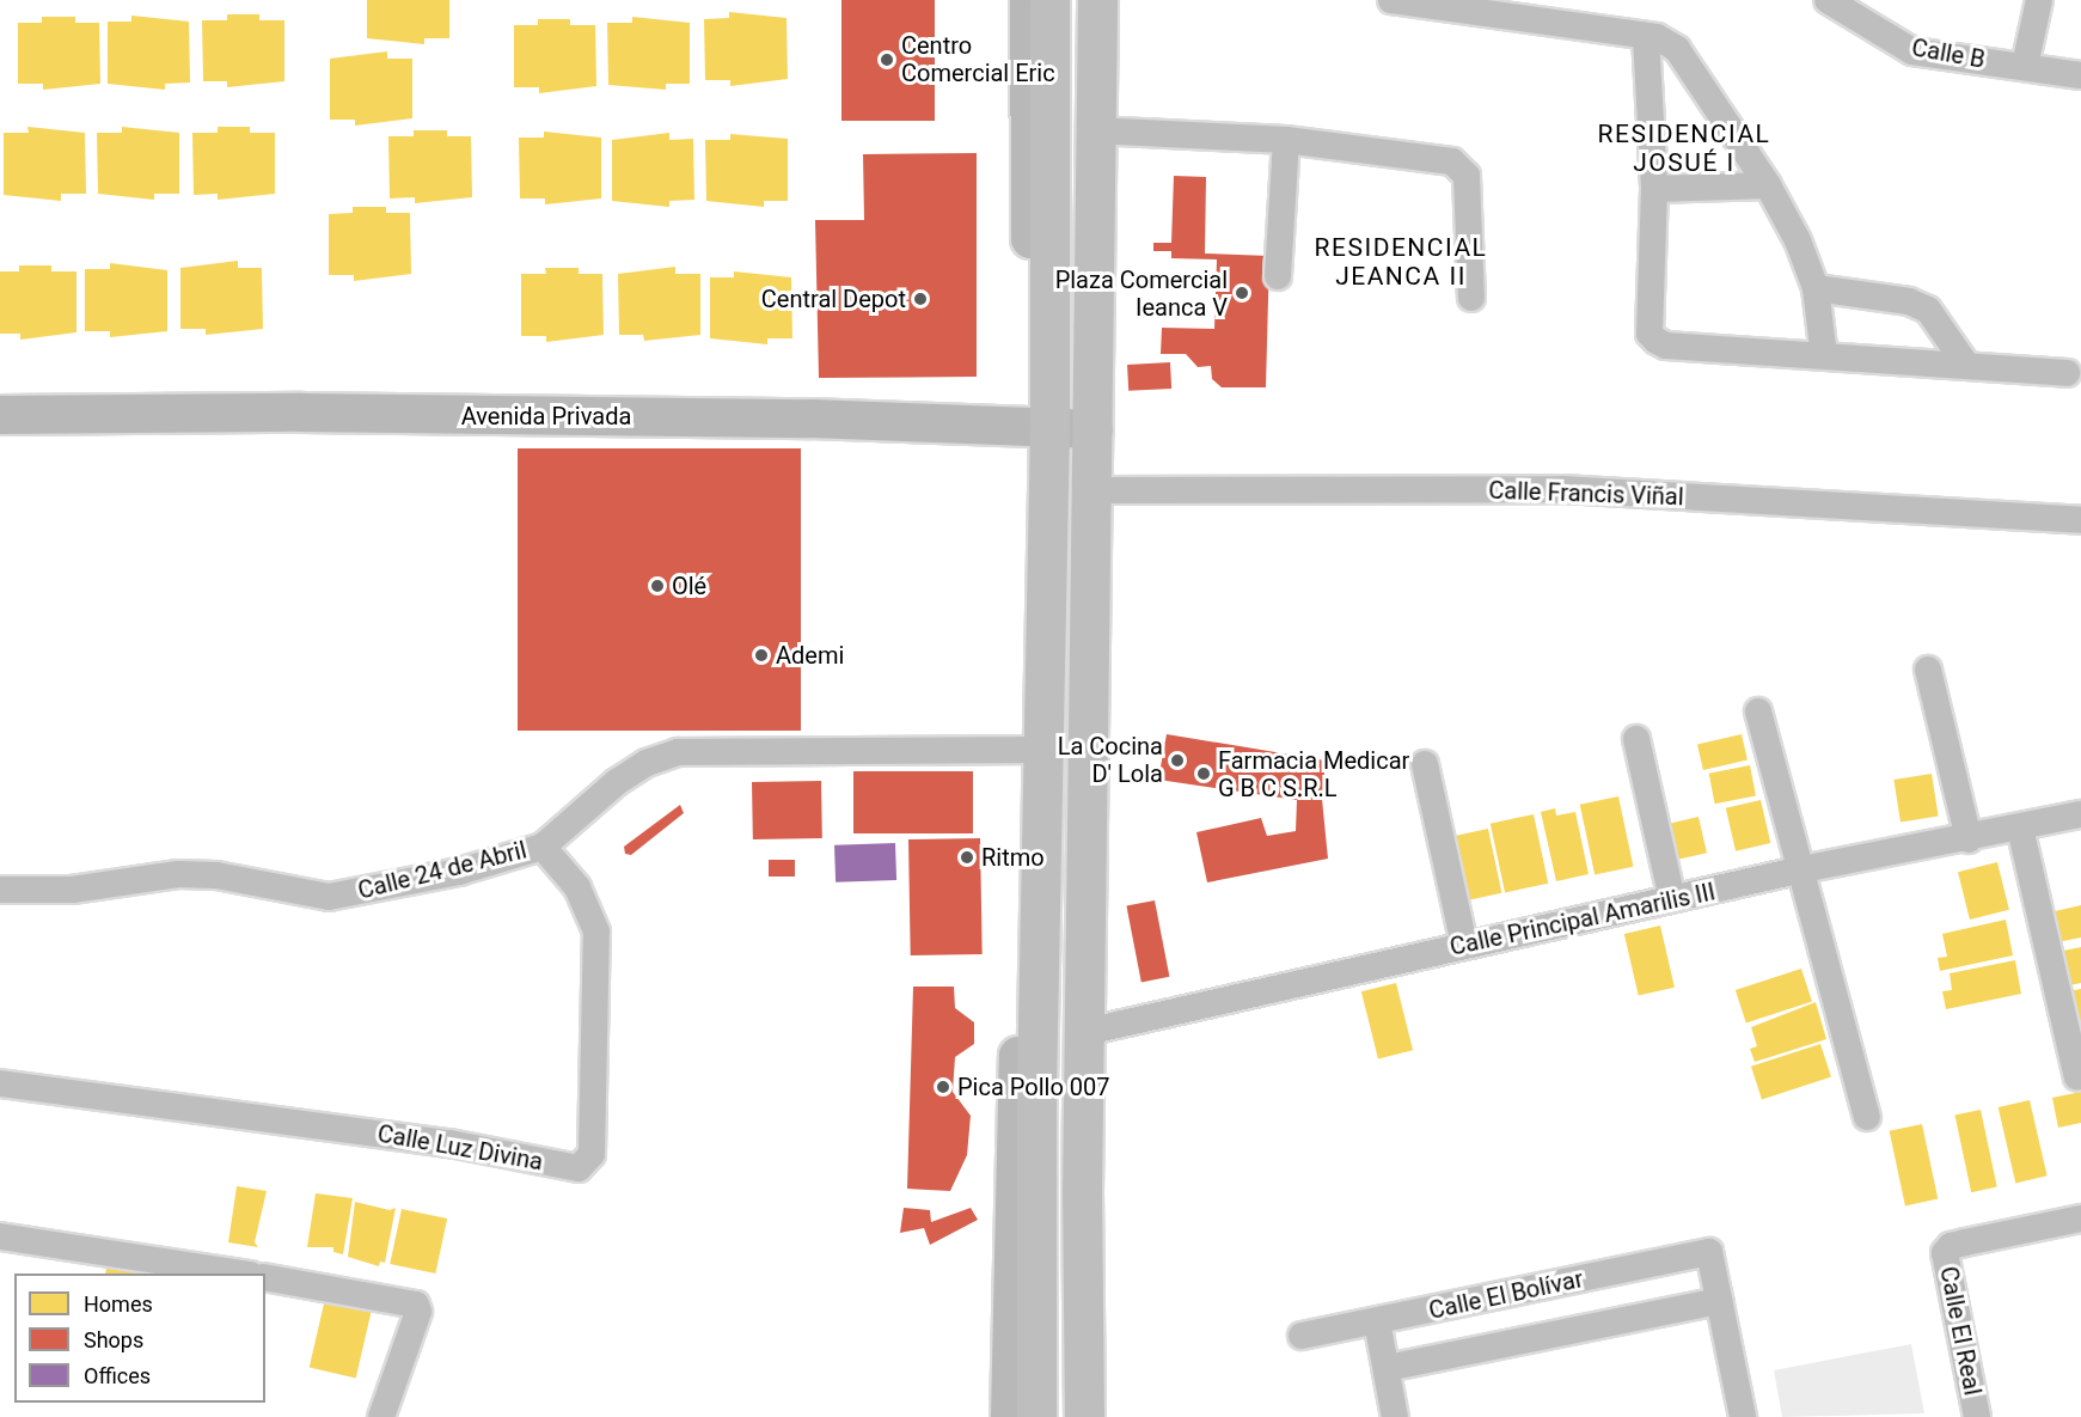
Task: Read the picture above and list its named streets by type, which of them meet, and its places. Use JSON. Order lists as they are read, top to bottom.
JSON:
{
  "streets": {
    "street": [
      "Calle B",
      "Avenida Privada",
      "Calle Francis Viñal",
      "Calle 24 de Abril",
      "Calle Principal Amarilis III",
      "Calle Luz Divina",
      "Calle El Bolívar",
      "Calle El Real"
    ]
  },
  "crossings": [
    ["Calle 24 de Abril", "Calle Luz Divina"]
  ],
  "districts": ["RESIDENCIAL JOSUÉ I", "RESIDENCIAL JEANCA II"],
  "places": [
    "Centro Comercial Eric",
    "Plaza Comercial Ieanca V",
    "Central Depot",
    "Olé",
    "Ademi",
    "La Cocina D' Lola",
    "Farmacia Medicar G B C S.R.L",
    "Ritmo",
    "Pica Pollo 007"
  ],
  "legend": ["Homes", "Shops", "Offices"]
}
